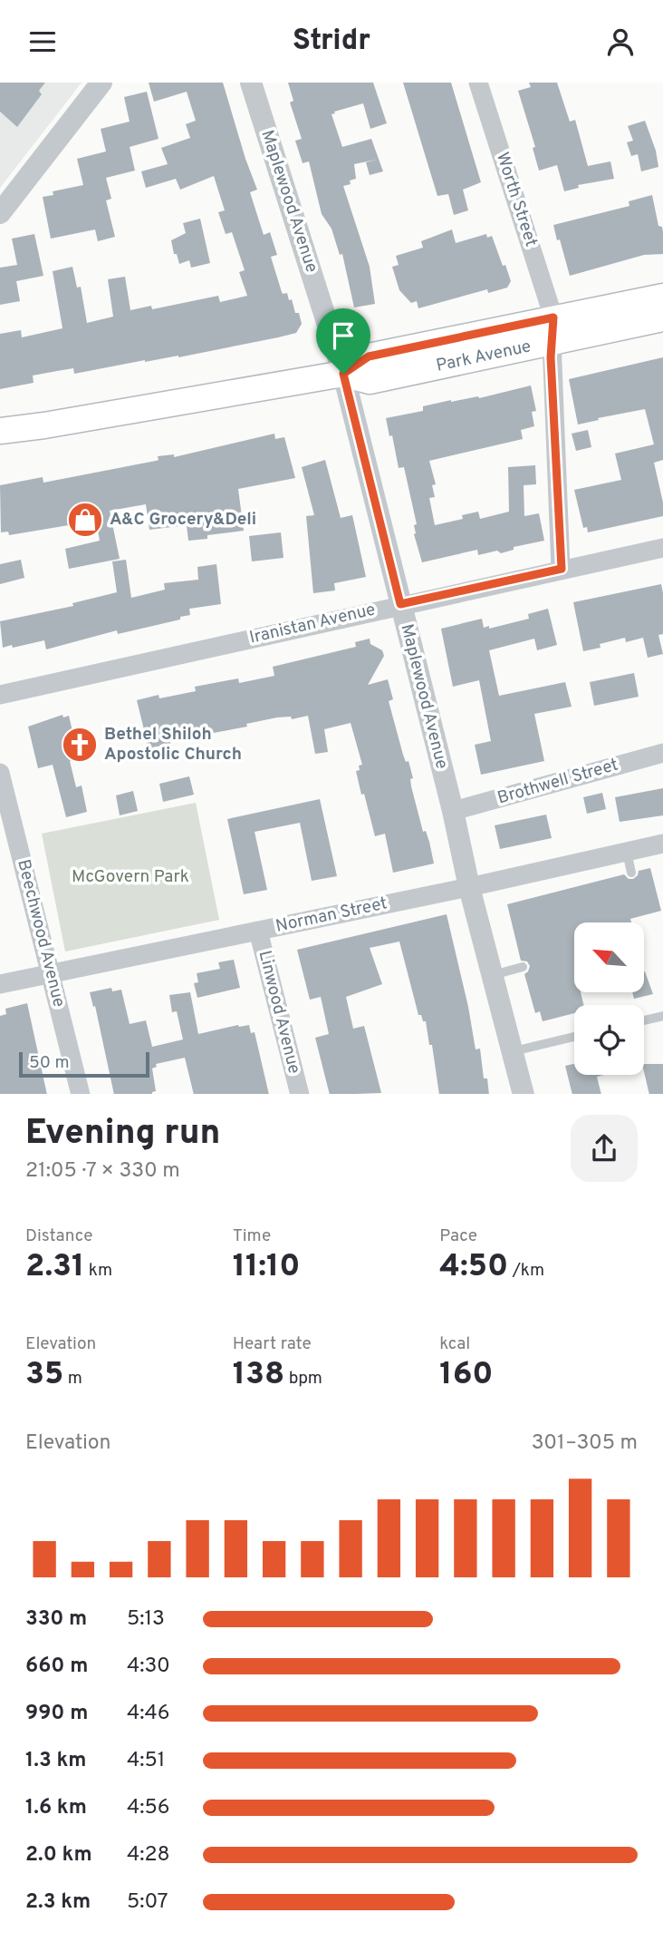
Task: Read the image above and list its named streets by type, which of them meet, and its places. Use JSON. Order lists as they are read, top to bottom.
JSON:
{
  "streets": {
    "main road": ["Park Avenue"],
    "street": [
      "Worth Street",
      "Maplewood Avenue",
      "Iranistan Avenue",
      "Brothwell Street",
      "Norman Street",
      "Beechwood Avenue",
      "Linwood Avenue"
    ]
  },
  "crossings": [
    ["Worth Street", "Park Avenue"],
    ["Worth Street", "Iranistan Avenue"],
    ["Maplewood Avenue", "Park Avenue"],
    ["Maplewood Avenue", "Iranistan Avenue"],
    ["Maplewood Avenue", "Brothwell Street"],
    ["Maplewood Avenue", "Norman Street"],
    ["Norman Street", "Beechwood Avenue"],
    ["Norman Street", "Linwood Avenue"]
  ],
  "parks": ["McGovern Park"],
  "places": {
    "shop": ["A&C Grocery&Deli"],
    "church": ["Bethel Shiloh Apostolic Church"]
  },
  "scale_bar": "50 m",
  "north": "top left",
  "page": {
    "header": "Stridr",
    "scale": "50 m",
    "heading": ["Evening run", "21:05 · 7 × 330 m"],
    "stats": [
      ["Distance", "2.31 km"],
      ["Time", "11:10"],
      ["Pace", "4:50 /km"],
      ["Elevation", "35 m"],
      ["Heart rate", "138 bpm"],
      ["kcal", "160"]
    ],
    "chart": ["Elevation", "301–305 m"],
    "list": [
      {
        "name": "330 m",
        "note": "5:13"
      },
      {
        "name": "660 m",
        "note": "4:30"
      },
      {
        "name": "990 m",
        "note": "4:46"
      },
      {
        "name": "1.3 km",
        "note": "4:51"
      },
      {
        "name": "1.6 km",
        "note": "4:56"
      },
      {
        "name": "2.0 km",
        "note": "4:28"
      },
      {
        "name": "2.3 km",
        "note": "5:07"
      }
    ]
  }
}
